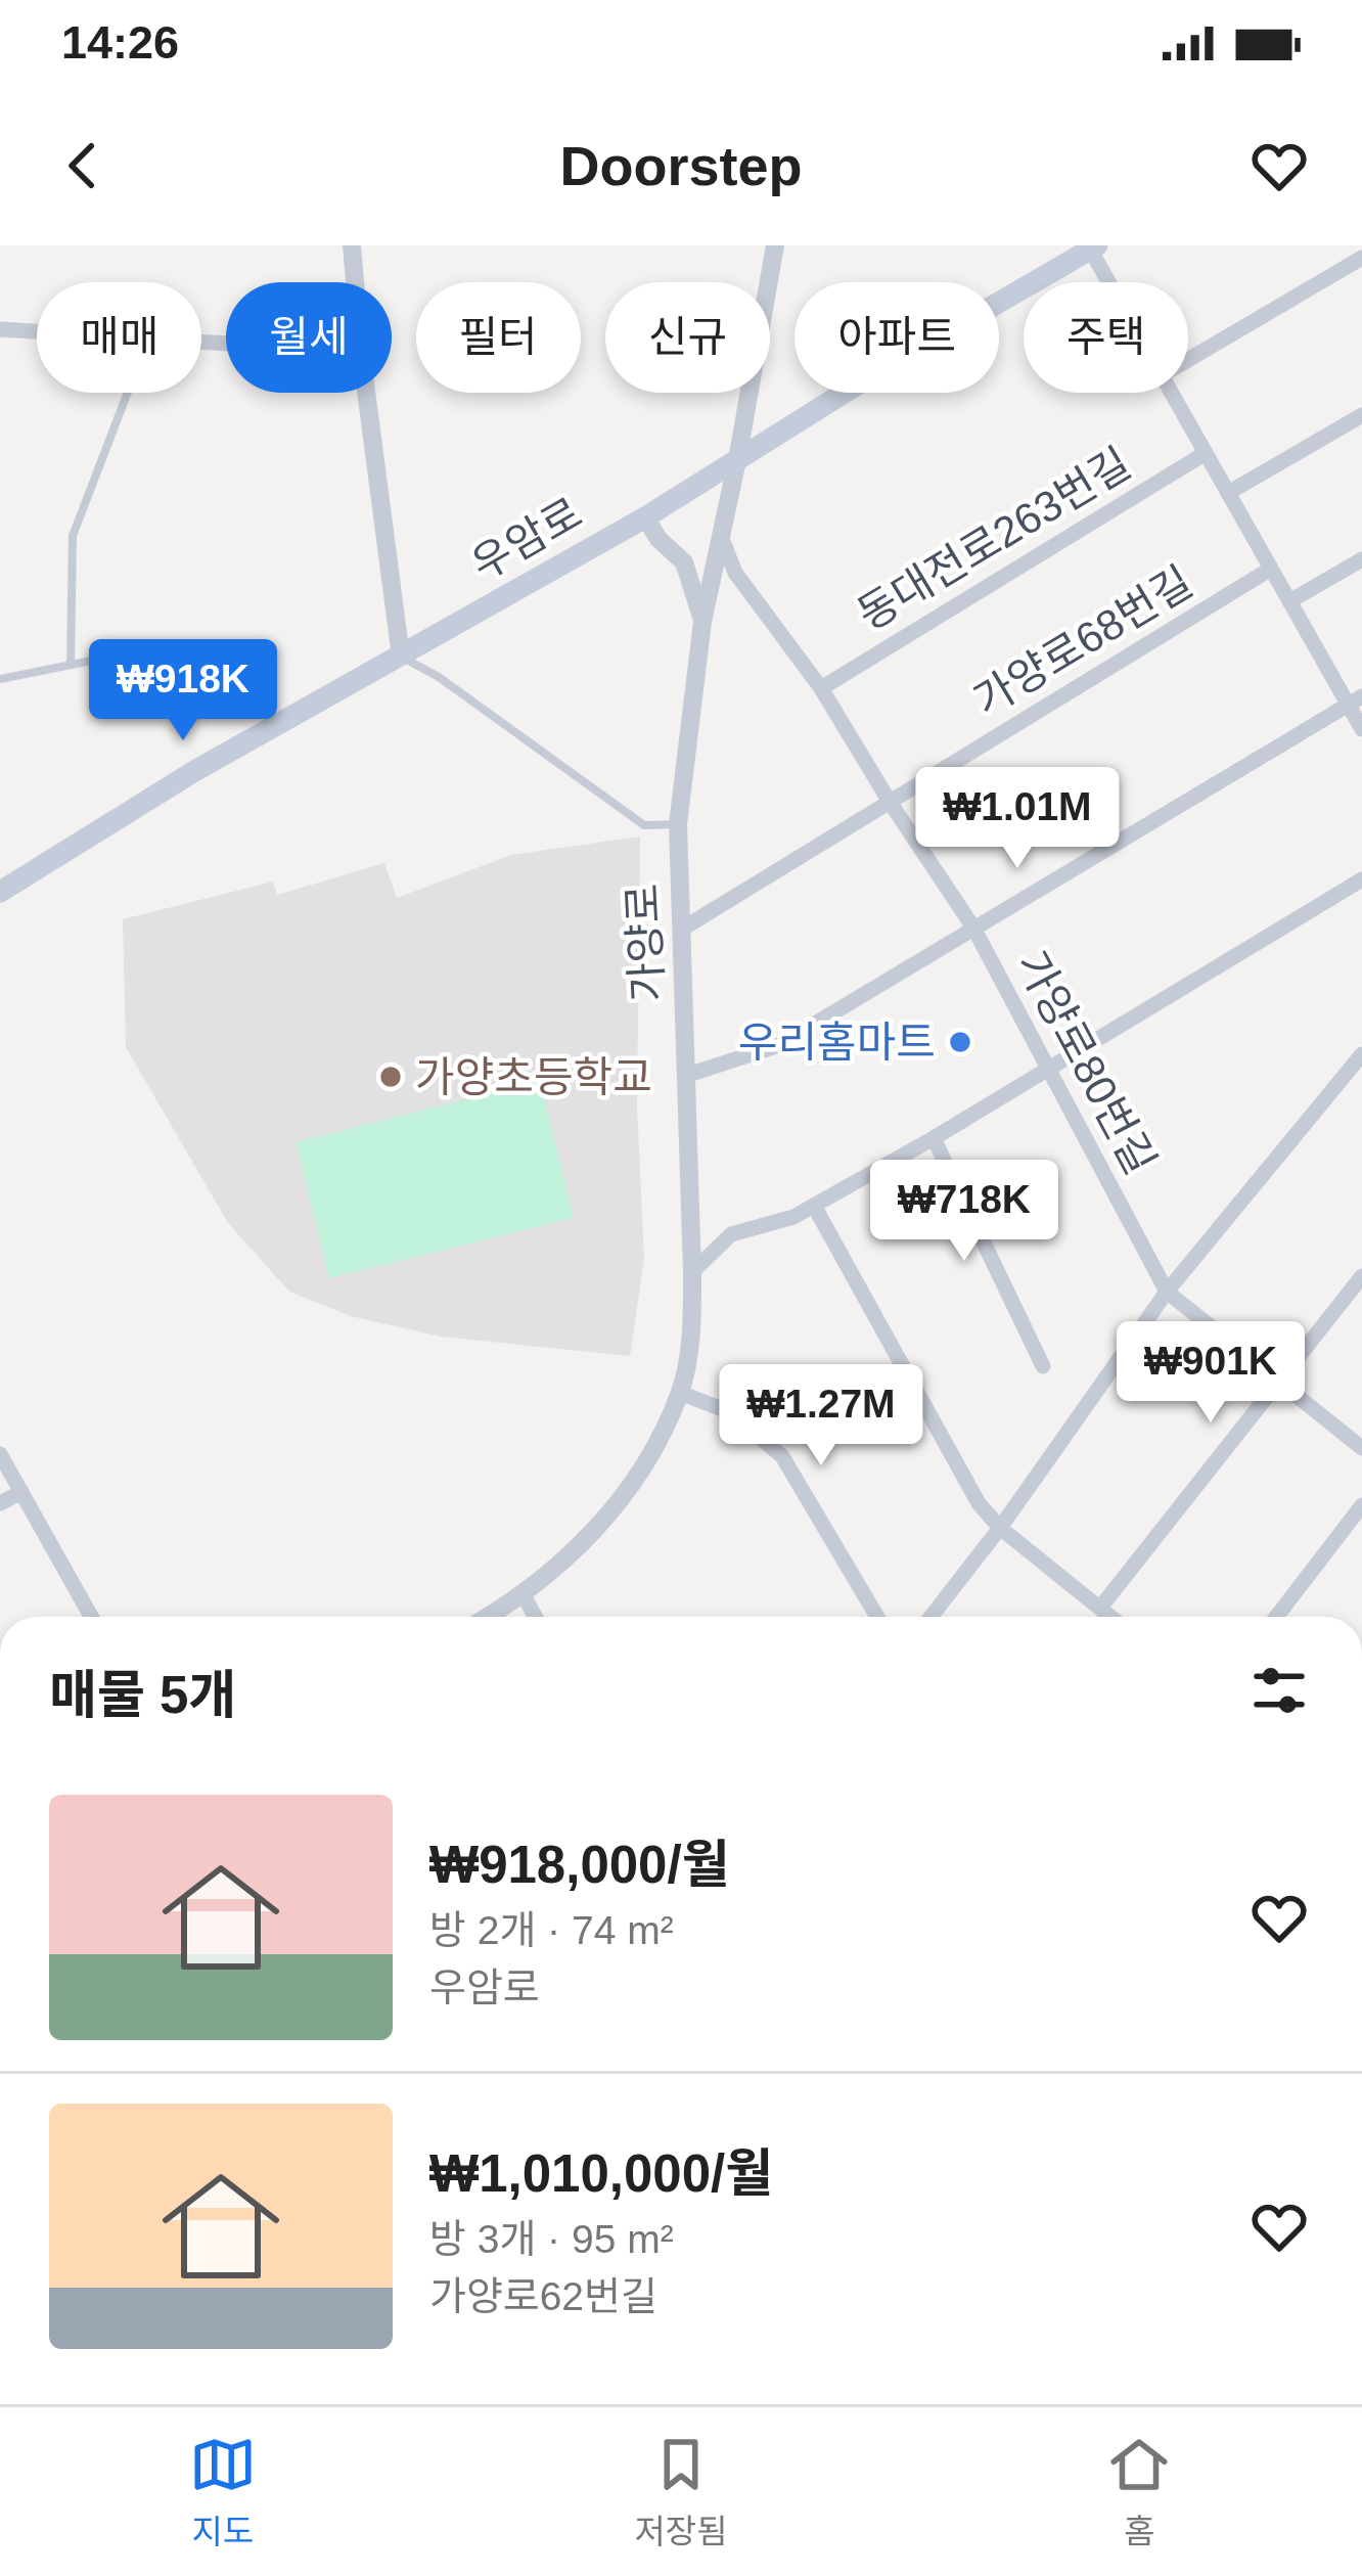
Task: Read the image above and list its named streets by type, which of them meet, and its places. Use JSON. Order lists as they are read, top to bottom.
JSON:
{
  "streets": {
    "main road": ["우암로"],
    "street": [
      "동대전로263번길",
      "가양로68번길",
      "가양로",
      "가양로80번길"
    ]
  },
  "crossings": [
    ["우암로", "가양로"],
    ["동대전로263번길", "가양로80번길"],
    ["가양로68번길", "가양로"],
    ["가양로68번길", "가양로80번길"],
    ["가양로", "가양로80번길"]
  ],
  "places": ["우리홈마트", "가양초등학교"],
  "page": {
    "status": "14:26",
    "header": "Doorstep",
    "chip": [
      "매매",
      "월세",
      "필터",
      "신규",
      "아파트",
      "주택"
    ],
    "price": [
      "₩918K",
      "₩1.01M",
      "₩718K",
      "₩901K",
      "₩1.27M"
    ],
    "heading": "매물 5개",
    "list": [
      {
        "name": "₩918,000/월",
        "note": "방 2개 · 74 m² · 우암로"
      },
      {
        "name": "₩1,010,000/월",
        "note": "방 3개 · 95 m² · 가양로62번길"
      }
    ],
    "tabs": ["지도", "저장됨", "홈"]
  }
}
